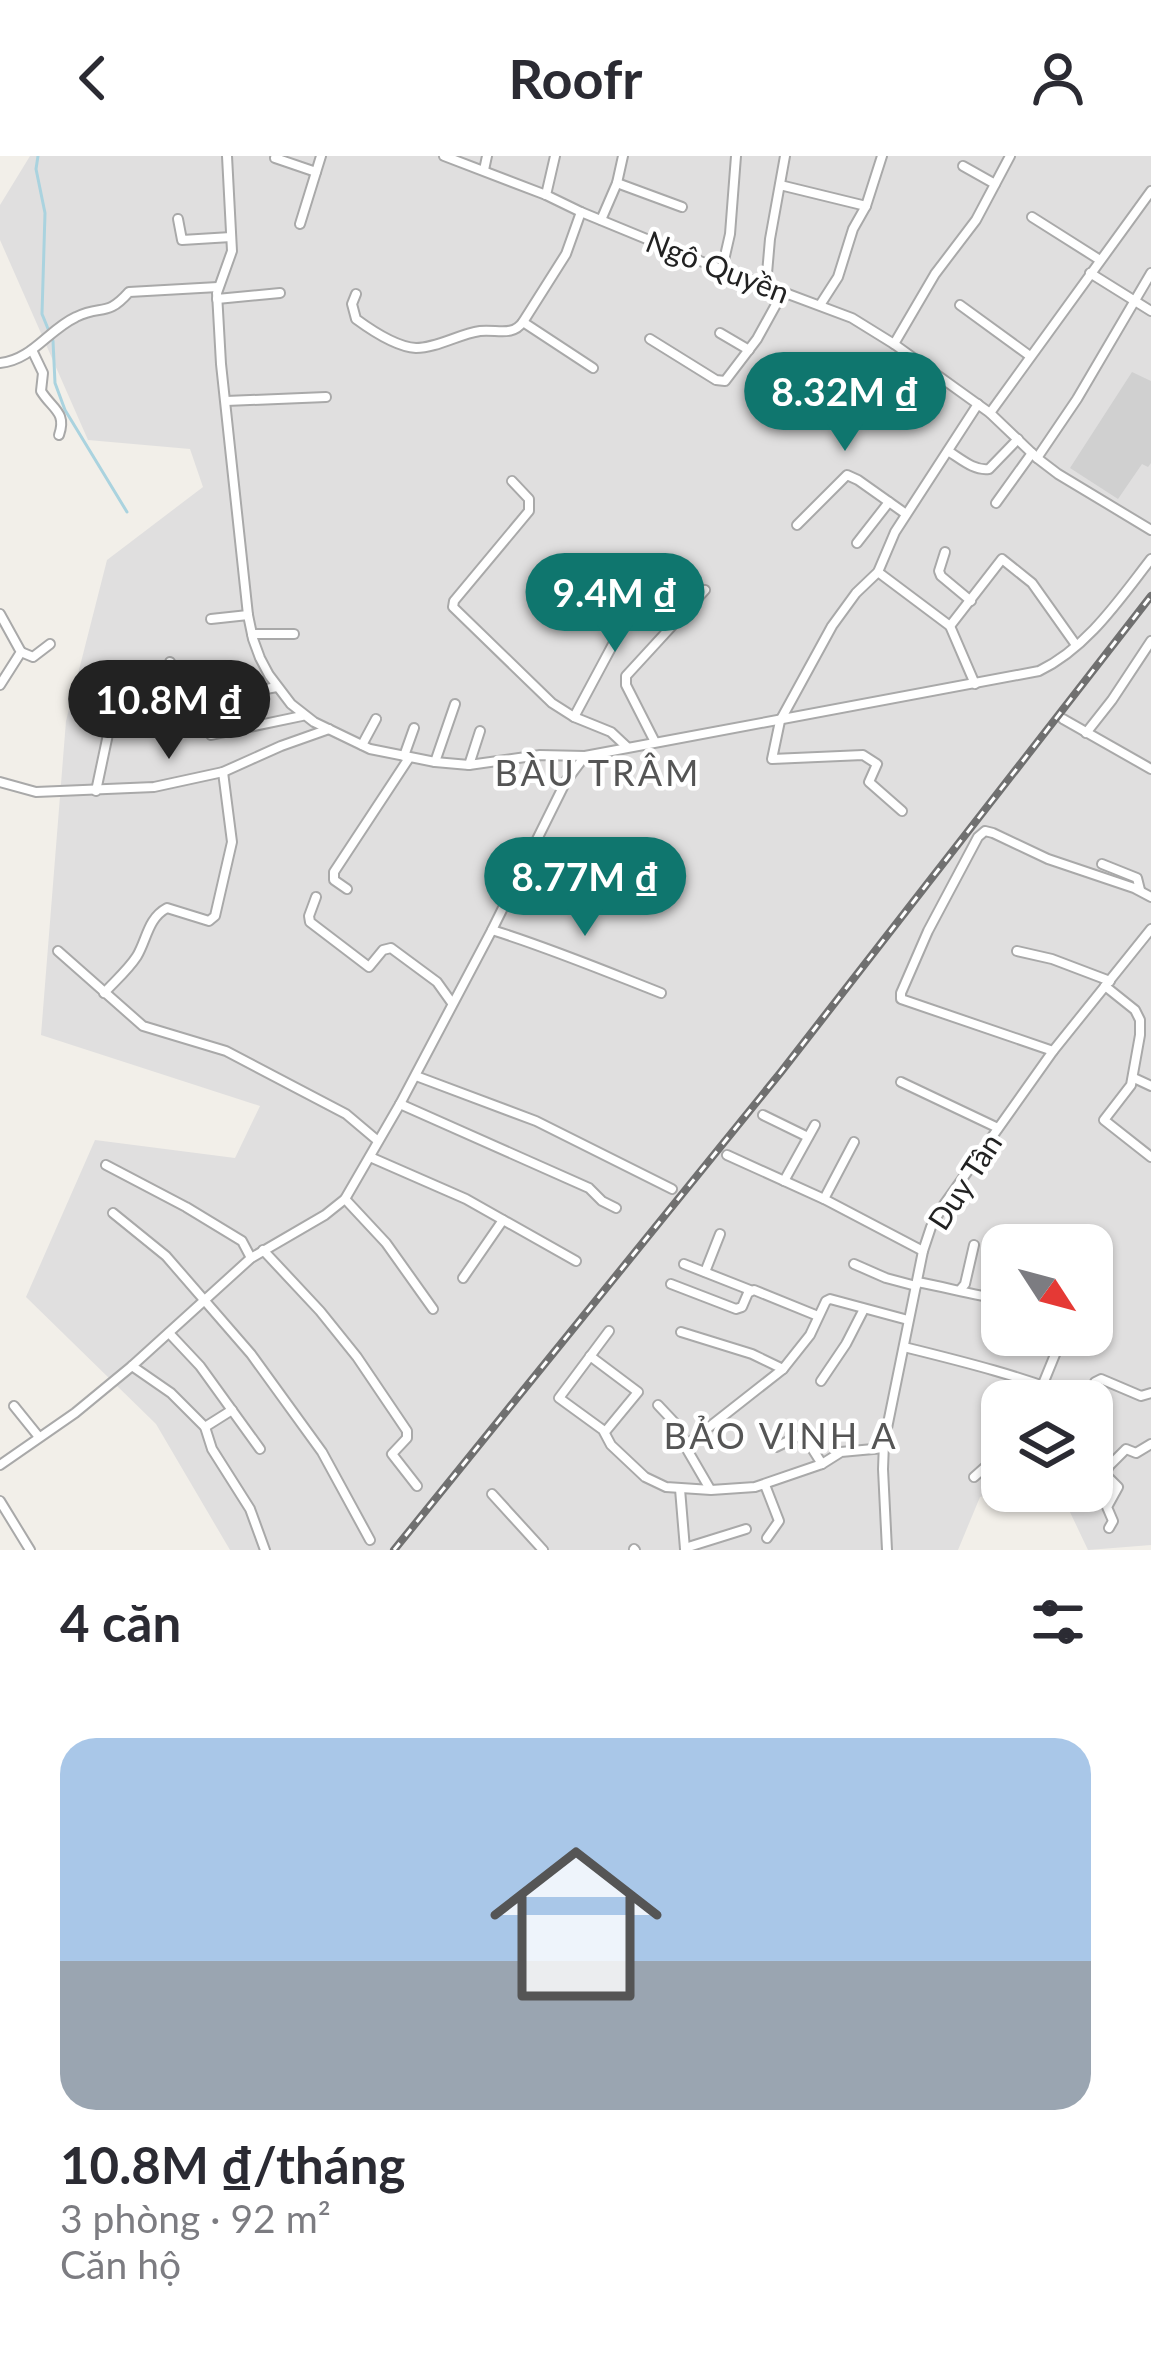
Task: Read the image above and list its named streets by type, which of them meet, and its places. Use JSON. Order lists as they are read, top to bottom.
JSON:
{
  "streets": {
    "street": ["Ngô Quyền", "Duy Tân"]
  },
  "districts": ["BÀU TRÂM", "BẢO VINH A"],
  "north": "bottom right",
  "page": {
    "header": "Roofr",
    "price": [
      "8.32M ₫",
      "9.4M ₫",
      "10.8M ₫",
      "8.77M ₫"
    ],
    "heading": "4 căn",
    "list": [
      {
        "name": "10.8M ₫/tháng",
        "note": "3 phòng · 92 m² · Căn hộ"
      }
    ]
  }
}
